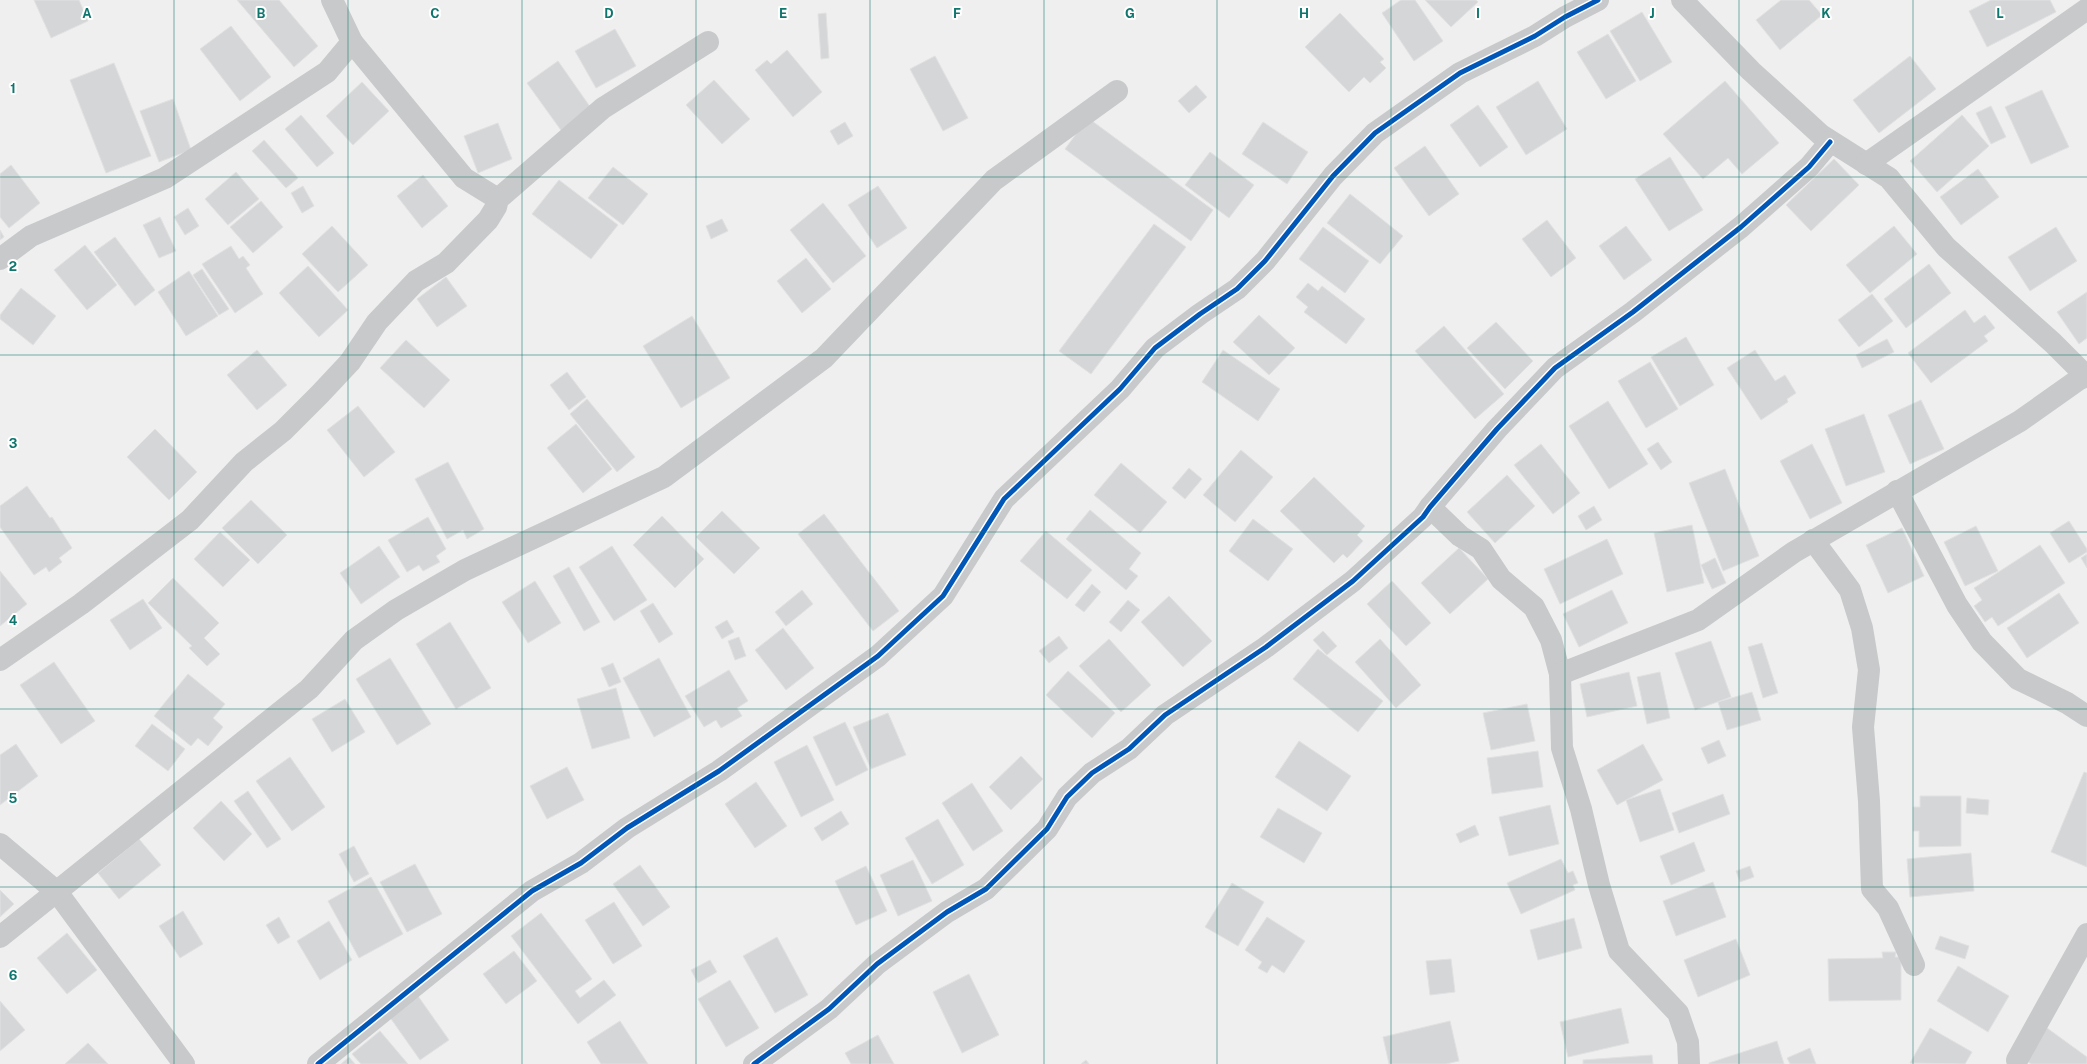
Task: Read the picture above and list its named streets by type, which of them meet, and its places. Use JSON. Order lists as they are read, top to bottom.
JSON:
{
  "grid": {
    "columns": [
      "A",
      "B",
      "C",
      "D",
      "E",
      "F",
      "G",
      "H",
      "I",
      "J",
      "K",
      "L"
    ],
    "rows": [
      "1",
      "2",
      "3",
      "4",
      "5",
      "6"
    ]
  }
}
